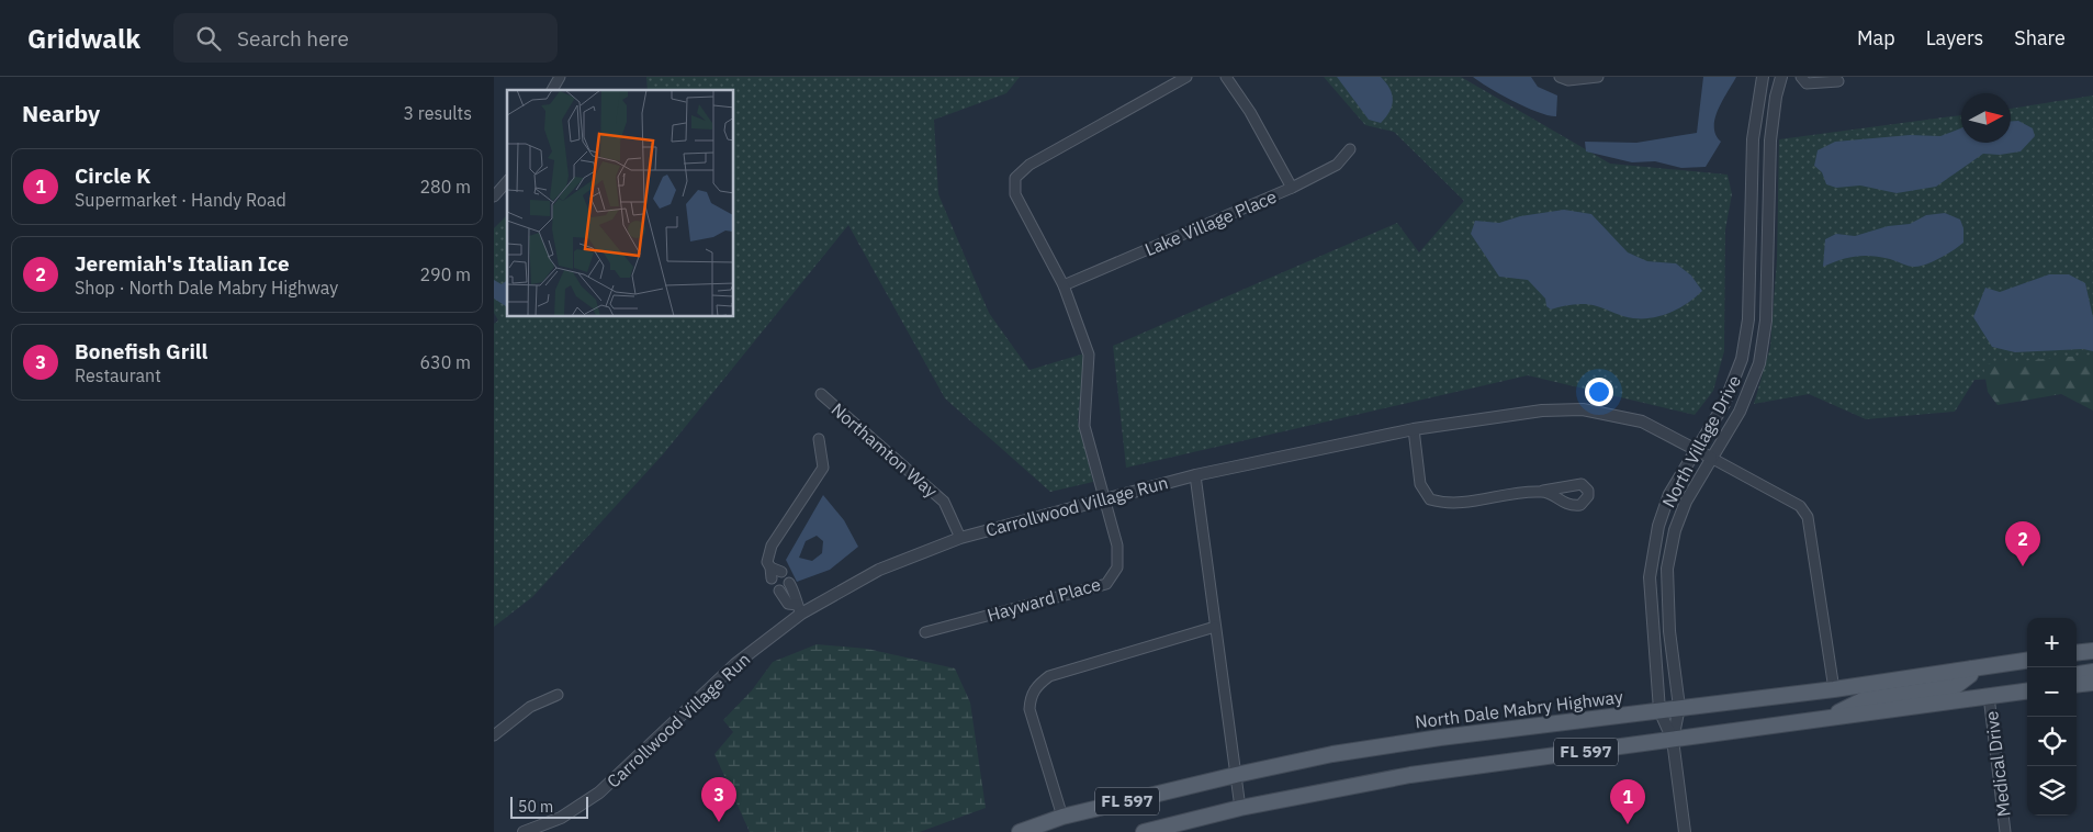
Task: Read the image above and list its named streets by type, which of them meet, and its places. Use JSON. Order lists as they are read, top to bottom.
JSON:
{
  "streets": {
    "main road": ["North Dale Mabry Highway", "FL 597"],
    "street": [
      "Lake Village Place",
      "North Village Drive",
      "Northamton Way",
      "Carrollwood Village Run",
      "Hayward Place",
      "Medical Drive"
    ]
  },
  "crossings": [
    ["Lake Village Place", "Hayward Place"],
    ["North Village Drive", "Carrollwood Village Run"],
    ["North Village Drive", "North Dale Mabry Highway"],
    ["North Village Drive", "FL 597"],
    ["Northamton Way", "Carrollwood Village Run"],
    ["Carrollwood Village Run", "Hayward Place"],
    ["FL 597", "Medical Drive"]
  ],
  "scale_bar": "50 m",
  "north": "right",
  "page": {
    "header": "Gridwalk",
    "search": "Search here",
    "nav": ["Map", "Layers", "Share"],
    "heading": ["Nearby", "3 results"],
    "list": [
      {
        "mark": "1",
        "name": "Circle K",
        "note": "Supermarket · Handy Road",
        "value": "280 m"
      },
      {
        "mark": "2",
        "name": "Jeremiah's Italian Ice",
        "note": "Shop · North Dale Mabry Highway",
        "value": "290 m"
      },
      {
        "mark": "3",
        "name": "Bonefish Grill",
        "note": "Restaurant",
        "value": "630 m"
      }
    ],
    "pins": ["2", "3", "1"],
    "map_buttons": ["+", "−"],
    "scale": "50 m"
  }
}
